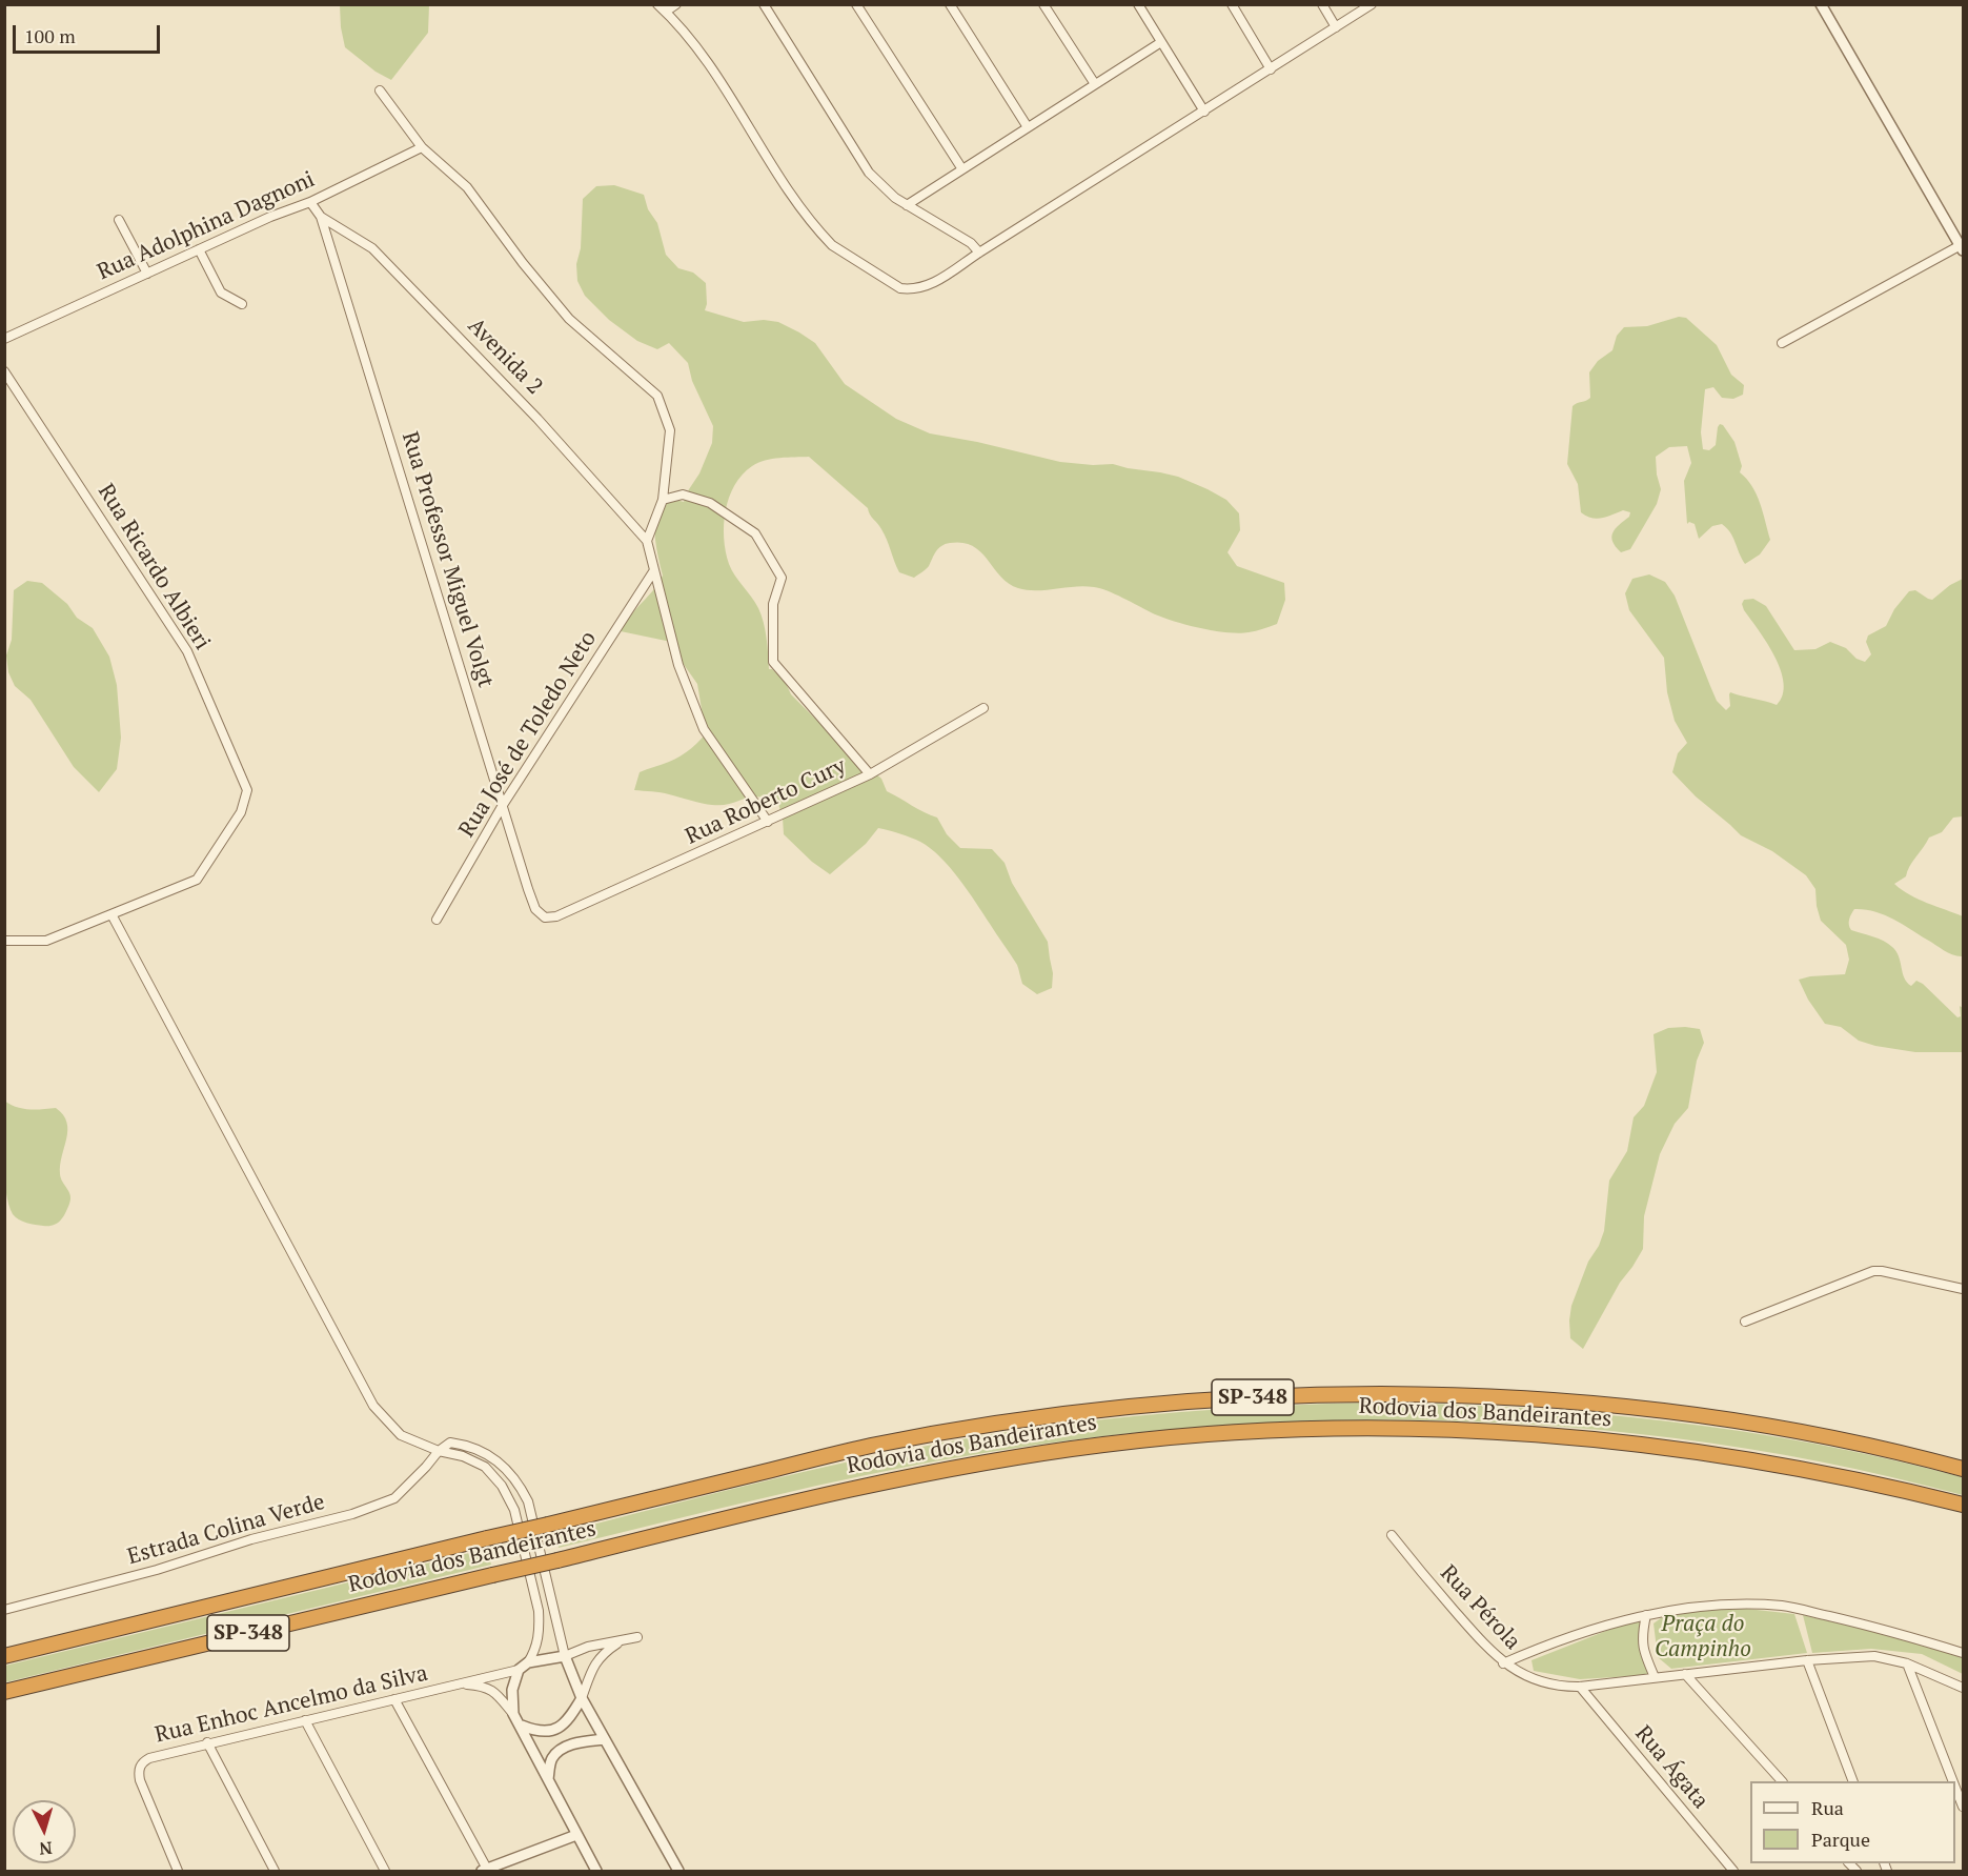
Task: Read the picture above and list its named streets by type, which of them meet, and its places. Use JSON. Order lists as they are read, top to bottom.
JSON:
{
  "streets": {
    "highway": ["SP-348", "Rodovia dos Bandeirantes"],
    "street": [
      "Rua Adolphina Dagnoni",
      "Avenida 2",
      "Rua Professor Miguel Volgt",
      "Rua Ricardo Albieri",
      "Rua José de Toledo Neto",
      "Rua Roberto Cury",
      "Estrada Colina Verde",
      "Rua Pérola",
      "Rua Enhoc Ancelmo da Silva",
      "Rua Ágata"
    ]
  },
  "crossings": [
    ["Rua Adolphina Dagnoni", "Rua Professor Miguel Volgt"],
    ["Avenida 2", "Rua Professor Miguel Volgt"],
    ["Rua Professor Miguel Volgt", "Rua José de Toledo Neto"],
    ["Rua Professor Miguel Volgt", "Rua Roberto Cury"],
    ["Rua Pérola", "Rua Ágata"]
  ],
  "parks": ["Praça do Campinho"],
  "legend": ["Rua", "Parque"],
  "scale_bar": "100 m",
  "north": "bottom"
}
